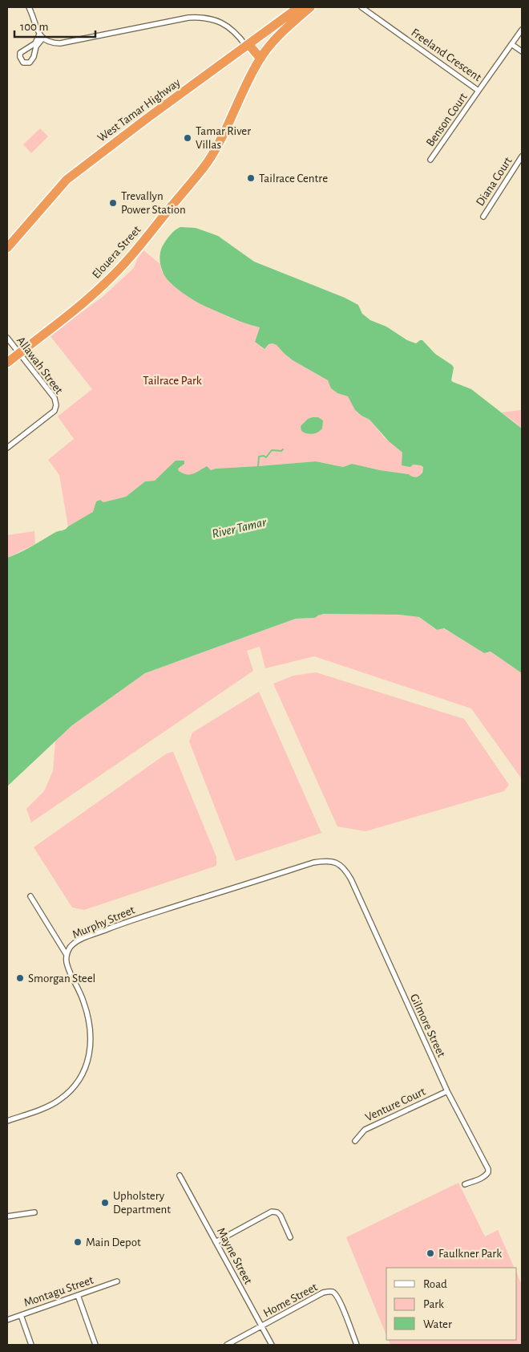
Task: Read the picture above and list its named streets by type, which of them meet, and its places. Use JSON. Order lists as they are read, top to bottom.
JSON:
{
  "streets": {
    "highway": ["West Tamar Highway", "Elouera Street"],
    "street": [
      "Freeland Crescent",
      "Benson Court",
      "Diana Court",
      "Allawah Street",
      "Murphy Street",
      "Gilmore Street",
      "Venture Court",
      "Mayne Street",
      "Montagu Street",
      "Home Street"
    ]
  },
  "crossings": [
    ["Freeland Crescent", "Benson Court"],
    ["Elouera Street", "Allawah Street"],
    ["Murphy Street", "Gilmore Street"],
    ["Gilmore Street", "Venture Court"],
    ["Mayne Street", "Home Street"]
  ],
  "water": ["River Tamar"],
  "parks": ["Tailrace Park"],
  "places": [
    "Tamar River Villas",
    "Tailrace Centre",
    "Trevallyn Power Station",
    "Smorgan Steel",
    "Upholstery Department",
    "Main Depot",
    "Faulkner Park"
  ],
  "legend": ["Road", "Park", "Water"],
  "scale_bar": "100 m"
}
